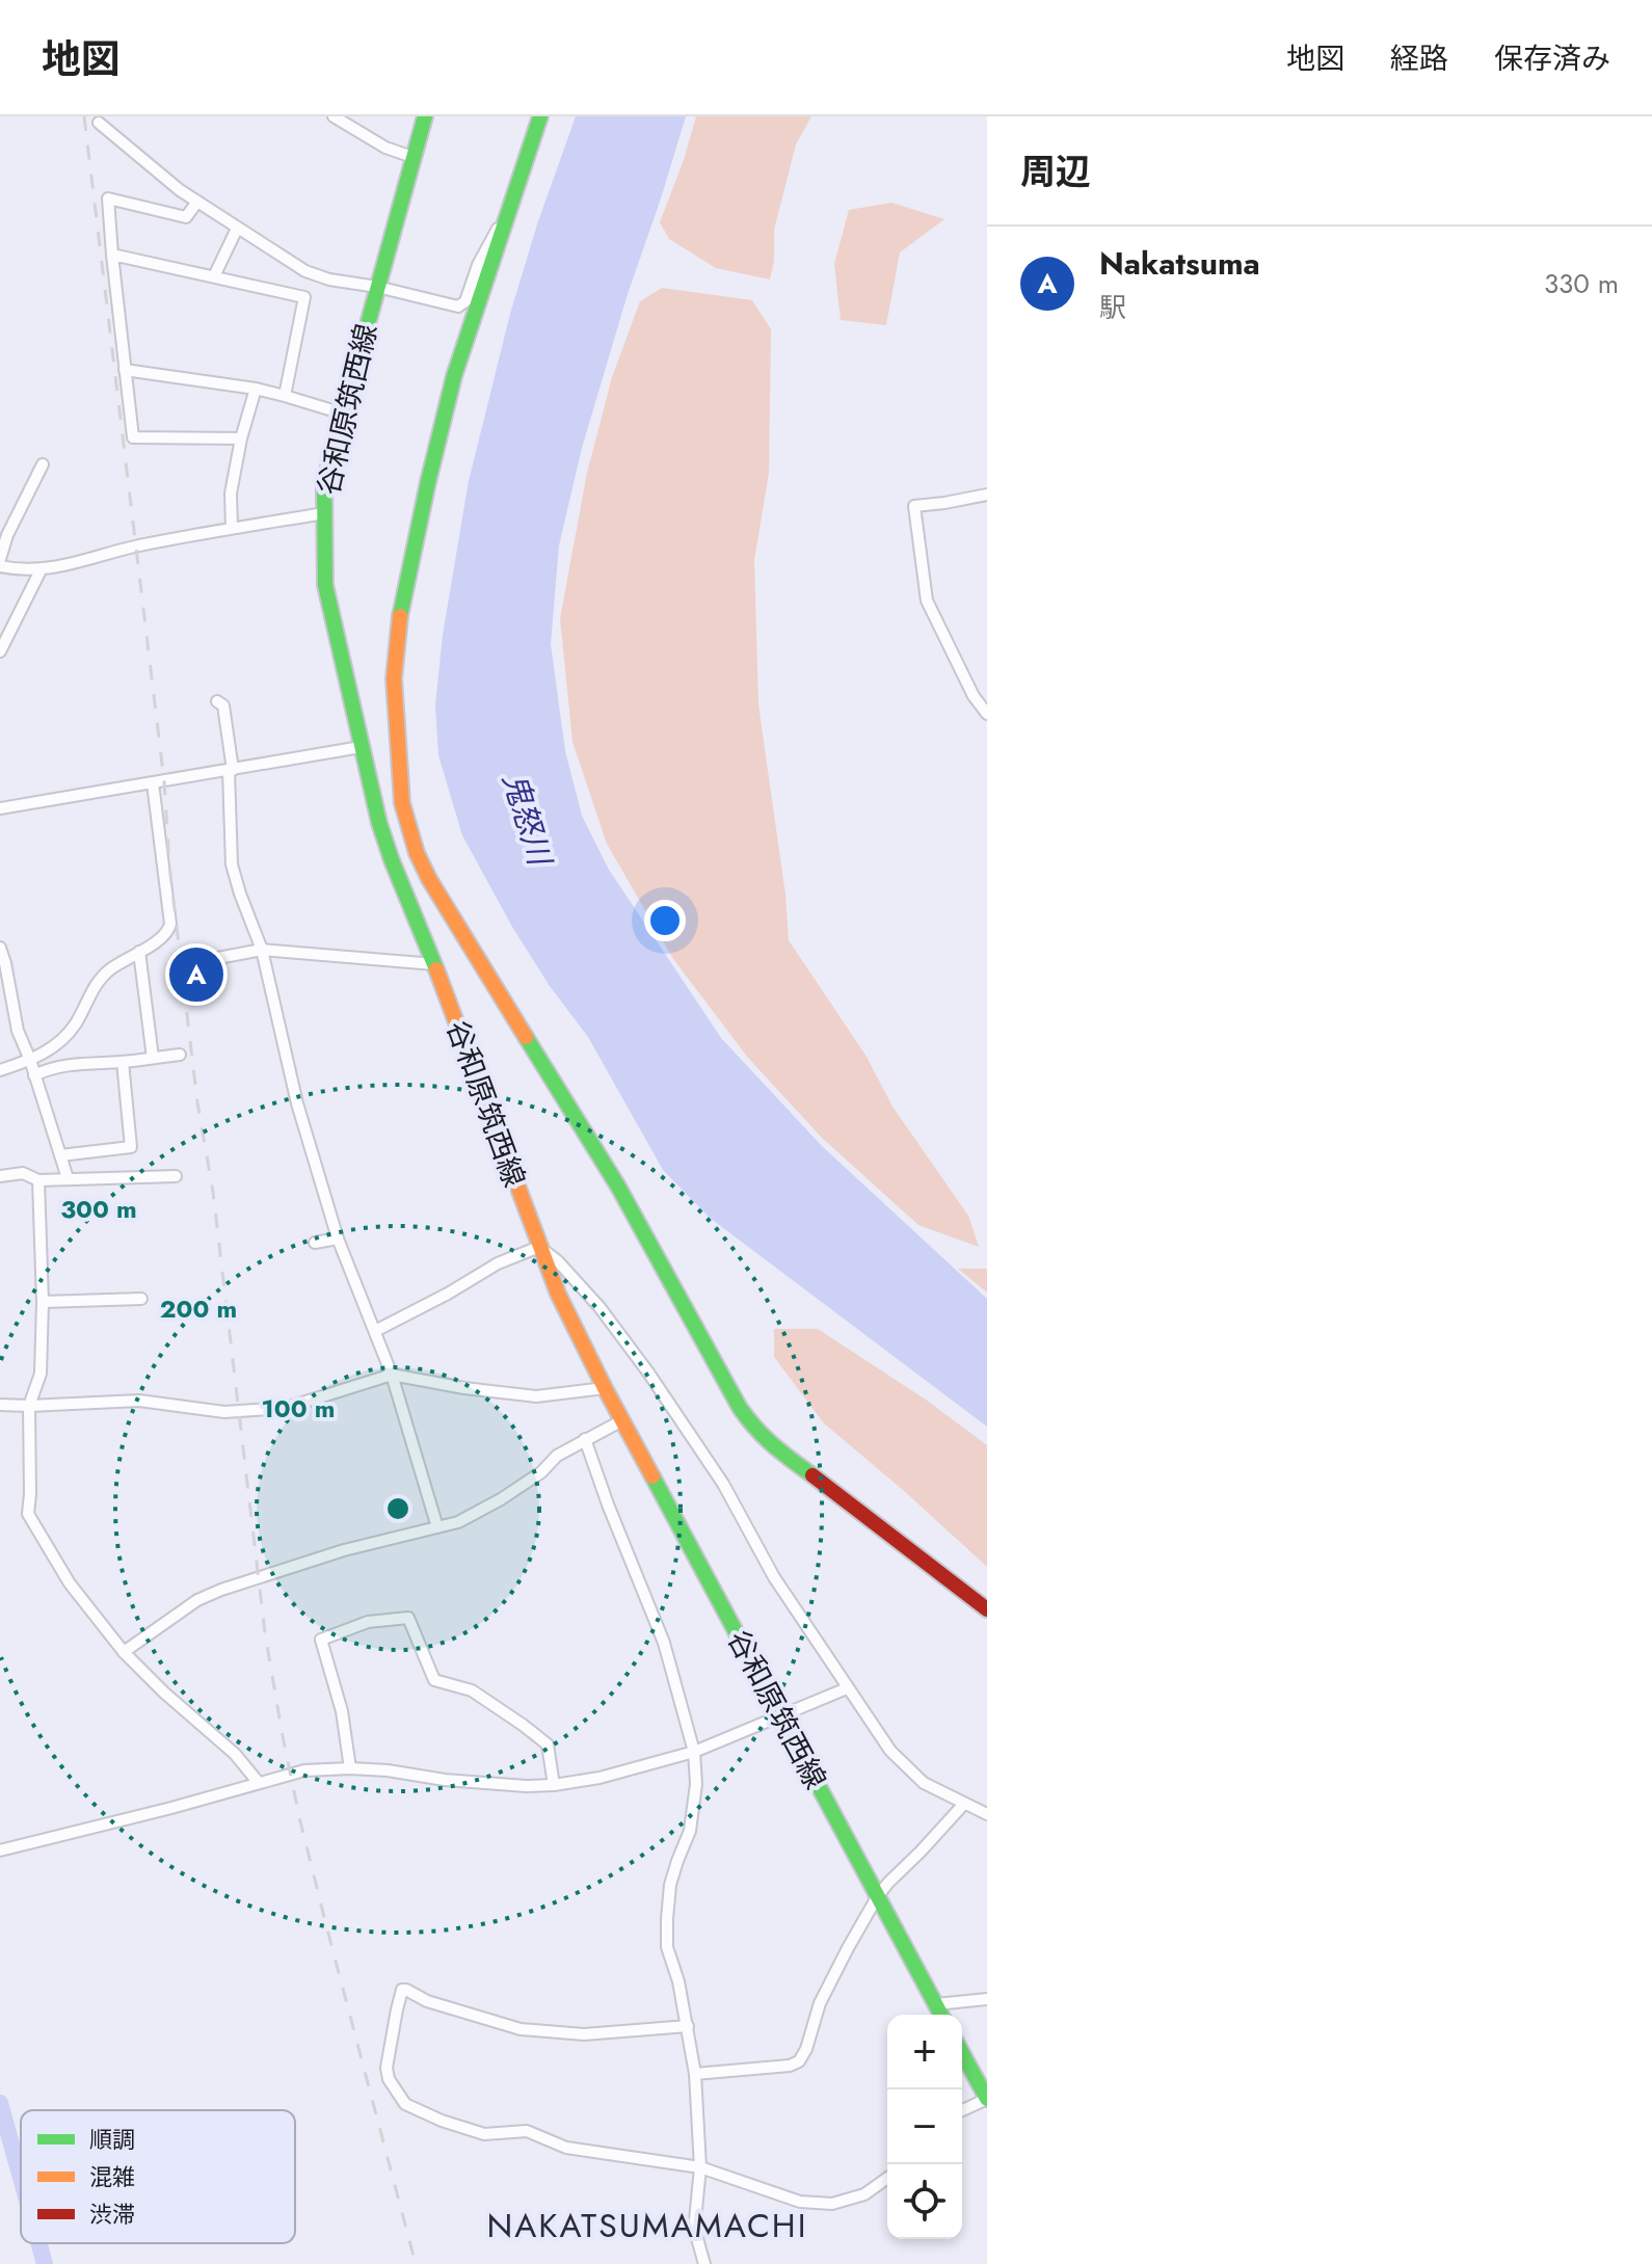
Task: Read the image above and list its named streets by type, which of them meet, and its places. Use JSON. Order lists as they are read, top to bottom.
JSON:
{
  "streets": {
    "main road": ["谷和原筑西線"]
  },
  "districts": ["NAKATSUMAMACHI"],
  "water": ["鬼怒川"],
  "legend": ["順調", "混雑", "渋滞"],
  "page": {
    "header": "地図",
    "nav": ["地図", "経路", "保存済み"],
    "heading": "周辺",
    "list": [
      {
        "mark": "A",
        "name": "Nakatsuma",
        "note": "駅",
        "value": "330 m"
      }
    ],
    "pins": "A",
    "map_buttons": ["+", "−"]
  },
  "rings": ["300 m", "200 m", "100 m"]
}
